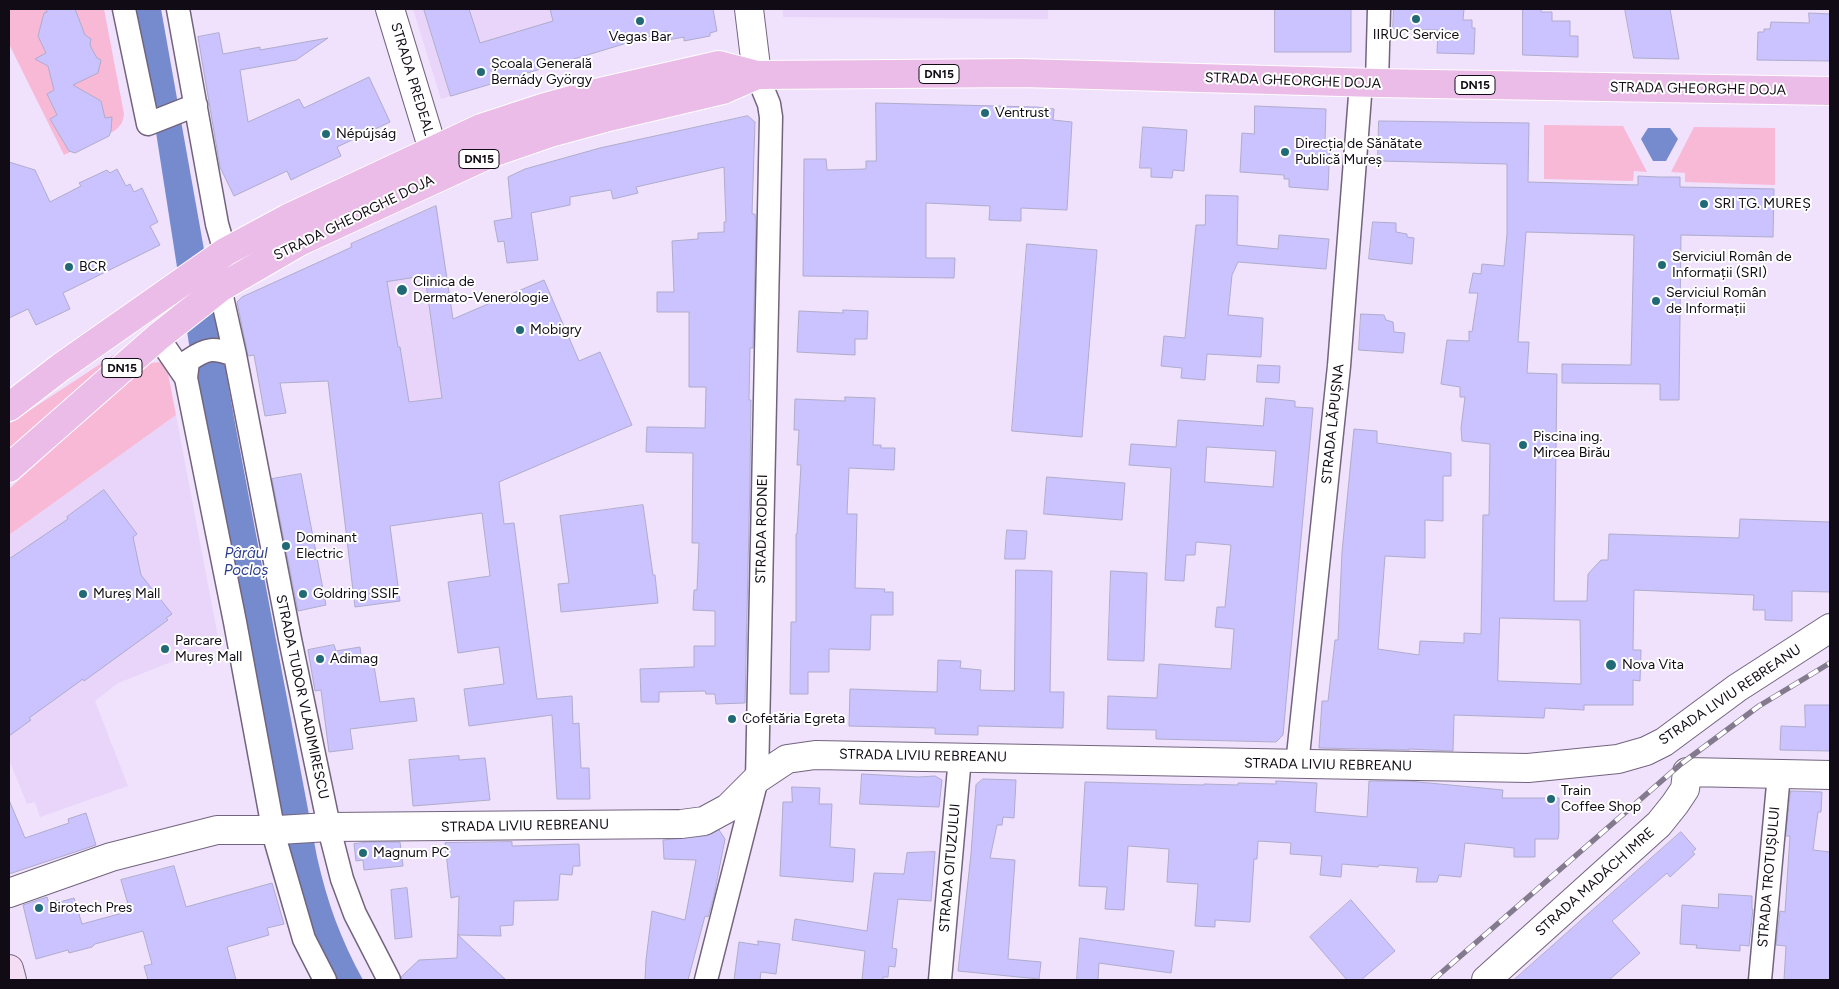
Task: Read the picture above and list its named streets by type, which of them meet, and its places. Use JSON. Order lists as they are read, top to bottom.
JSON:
{
  "streets": {
    "main road": ["DN15", "STRADA GHEORGHE DOJA"],
    "street": [
      "STRADA PREDEAL",
      "STRADA LĂPUȘNA",
      "STRADA RODNEI",
      "STRADA LIVIU REBREANU",
      "STRADA TUDOR VLADIMIRESCU",
      "STRADA OITUZULUI",
      "STRADA TROTUȘULUI",
      "STRADA MADÁCH IMRE"
    ]
  },
  "crossings": [
    ["STRADA PREDEAL", "STRADA GHEORGHE DOJA"],
    ["STRADA GHEORGHE DOJA", "STRADA LĂPUȘNA"],
    ["STRADA GHEORGHE DOJA", "STRADA RODNEI"],
    ["STRADA GHEORGHE DOJA", "STRADA TUDOR VLADIMIRESCU"],
    ["STRADA LĂPUȘNA", "STRADA LIVIU REBREANU"],
    ["STRADA RODNEI", "STRADA LIVIU REBREANU"],
    ["STRADA LIVIU REBREANU", "STRADA TUDOR VLADIMIRESCU"],
    ["STRADA LIVIU REBREANU", "STRADA OITUZULUI"]
  ],
  "water": ["Pârâul Pocloș"],
  "places": [
    "IIRUC Service",
    "Vegas Bar",
    "Școala Generală Bernády György",
    "Ventrust",
    "Népújság",
    "Direcția de Sănătate Publică Mureș",
    "SRI TG. MUREȘ",
    "Serviciul Român de Informații (SRI)",
    "BCR",
    "Clinica de Dermato-Venerologie",
    "Serviciul Român de Informații",
    "Mobigry",
    "Piscina ing. Mircea Birău",
    "Dominant Electric",
    "Mureș Mall",
    "Goldring SSIF",
    "Parcare Mureș Mall",
    "Adimag",
    "Nova Vita",
    "Cofetăria Egreta",
    "Train Coffee Shop",
    "Magnum PC",
    "Birotech Pres"
  ]
}
